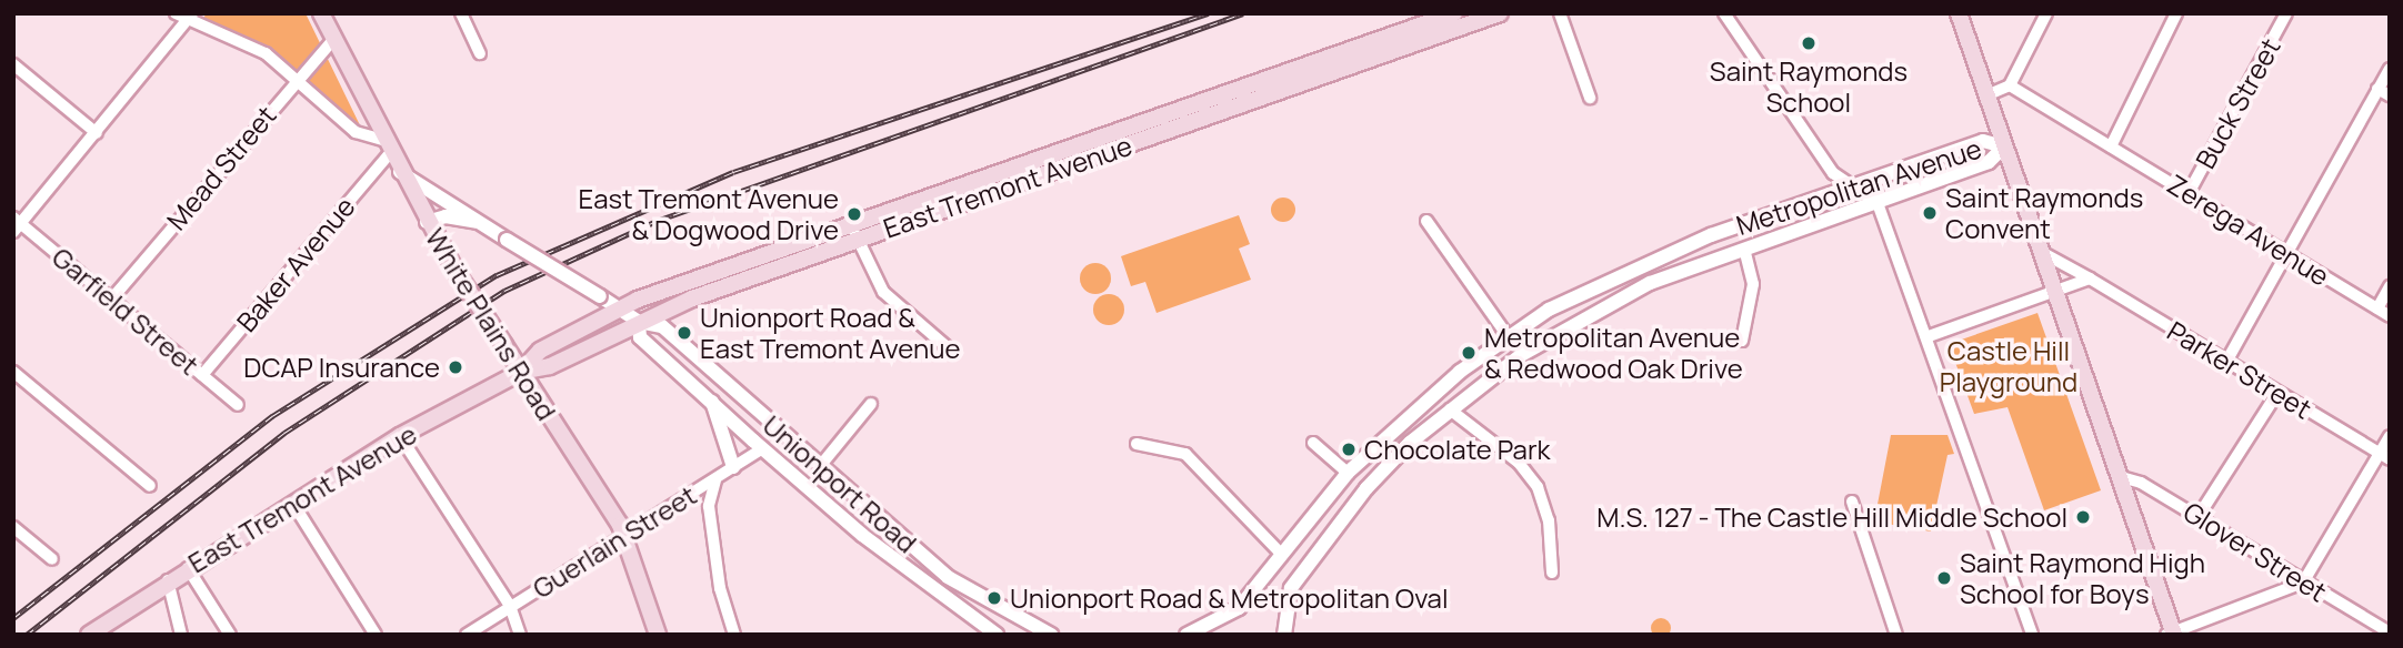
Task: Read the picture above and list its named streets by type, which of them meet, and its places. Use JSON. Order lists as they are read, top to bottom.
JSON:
{
  "streets": {
    "main road": ["East Tremont Avenue", "White Plains Road"],
    "street": [
      "Buck Street",
      "Mead Street",
      "Metropolitan Avenue",
      "Zerega Avenue",
      "Baker Avenue",
      "Garfield Street",
      "Parker Street",
      "Unionport Road",
      "Guerlain Street",
      "Glover Street"
    ]
  },
  "crossings": [
    ["Buck Street", "Zerega Avenue"],
    ["Mead Street", "Garfield Street"],
    ["Mead Street", "White Plains Road"],
    ["East Tremont Avenue", "White Plains Road"],
    ["East Tremont Avenue", "Unionport Road"],
    ["Baker Avenue", "Garfield Street"],
    ["Baker Avenue", "White Plains Road"],
    ["White Plains Road", "Unionport Road"],
    ["White Plains Road", "Guerlain Street"],
    ["Unionport Road", "Guerlain Street"]
  ],
  "parks": ["Castle Hill Playground"],
  "places": [
    "Saint Raymonds School",
    "Saint Raymonds Convent",
    "East Tremont Avenue & Dogwood Drive",
    "Unionport Road & East Tremont Avenue",
    "Metropolitan Avenue & Redwood Oak Drive",
    "DCAP Insurance",
    "Chocolate Park",
    "M.S. 127 - The Castle Hill Middle School",
    "Saint Raymond High School for Boys",
    "Unionport Road & Metropolitan Oval"
  ]
}
